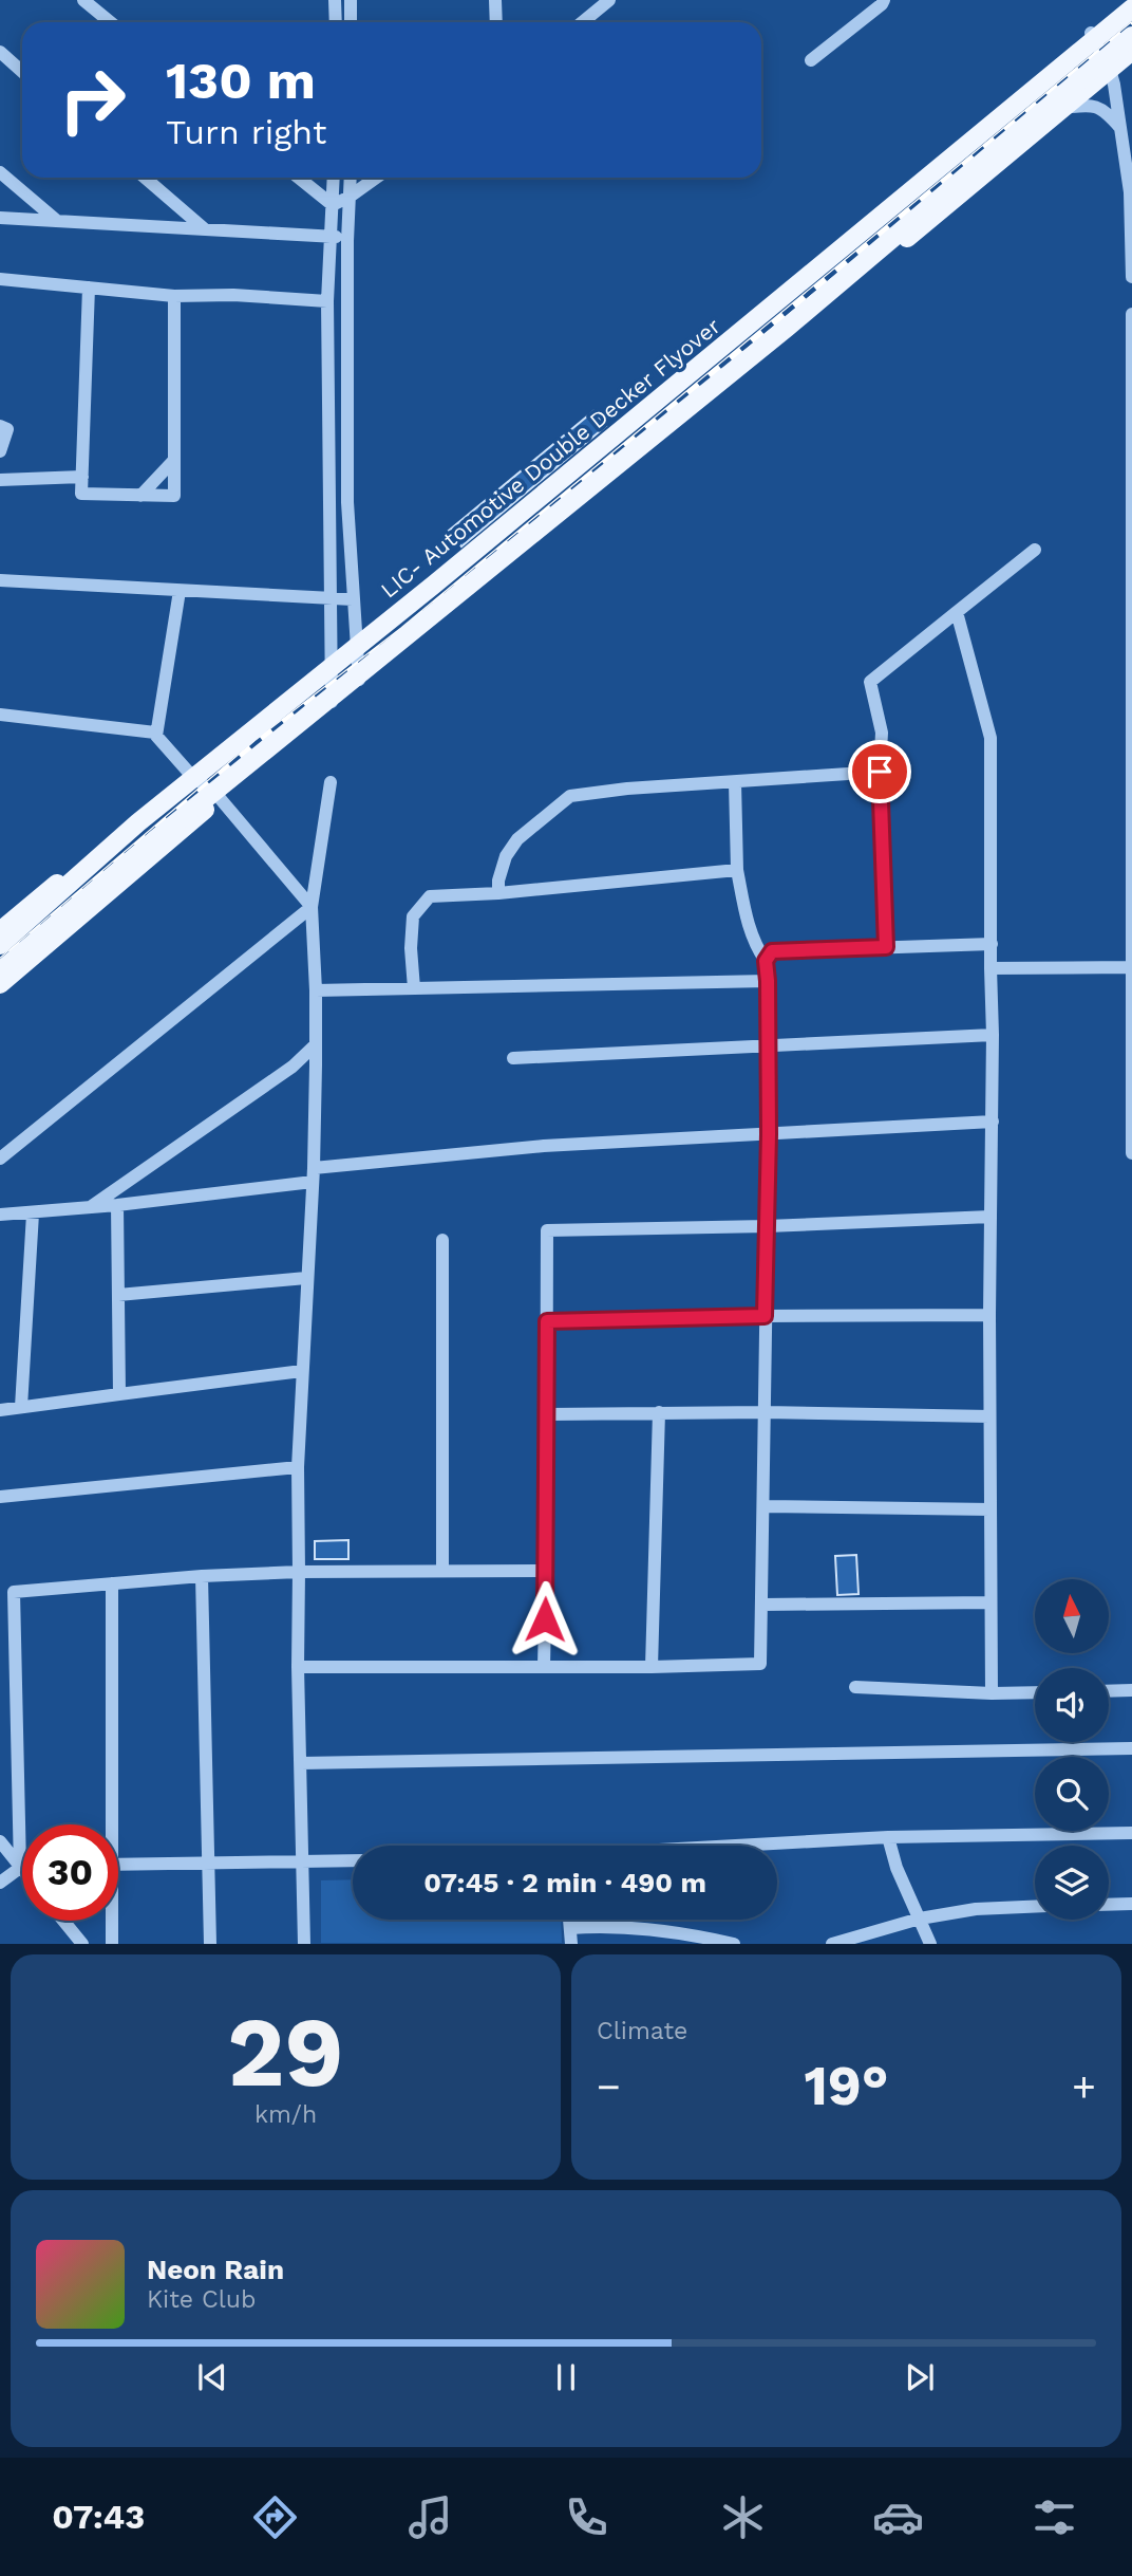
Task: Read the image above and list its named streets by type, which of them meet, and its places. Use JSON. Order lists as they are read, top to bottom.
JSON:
{
  "streets": {
    "main road": ["LIC- Automotive Double Decker Flyover"]
  },
  "north": "top",
  "page": {
    "turn": ["130 m", "Turn right"],
    "limit": "30",
    "trip": "07:45 · 2 min · 490 m",
    "tile": [
      ["29", "km/h"],
      "Climate"
    ],
    "heat": ["−", "19°", "+"],
    "song": ["Neon Rain", "Kite Club"],
    "tabs": "07:43"
  }
}
